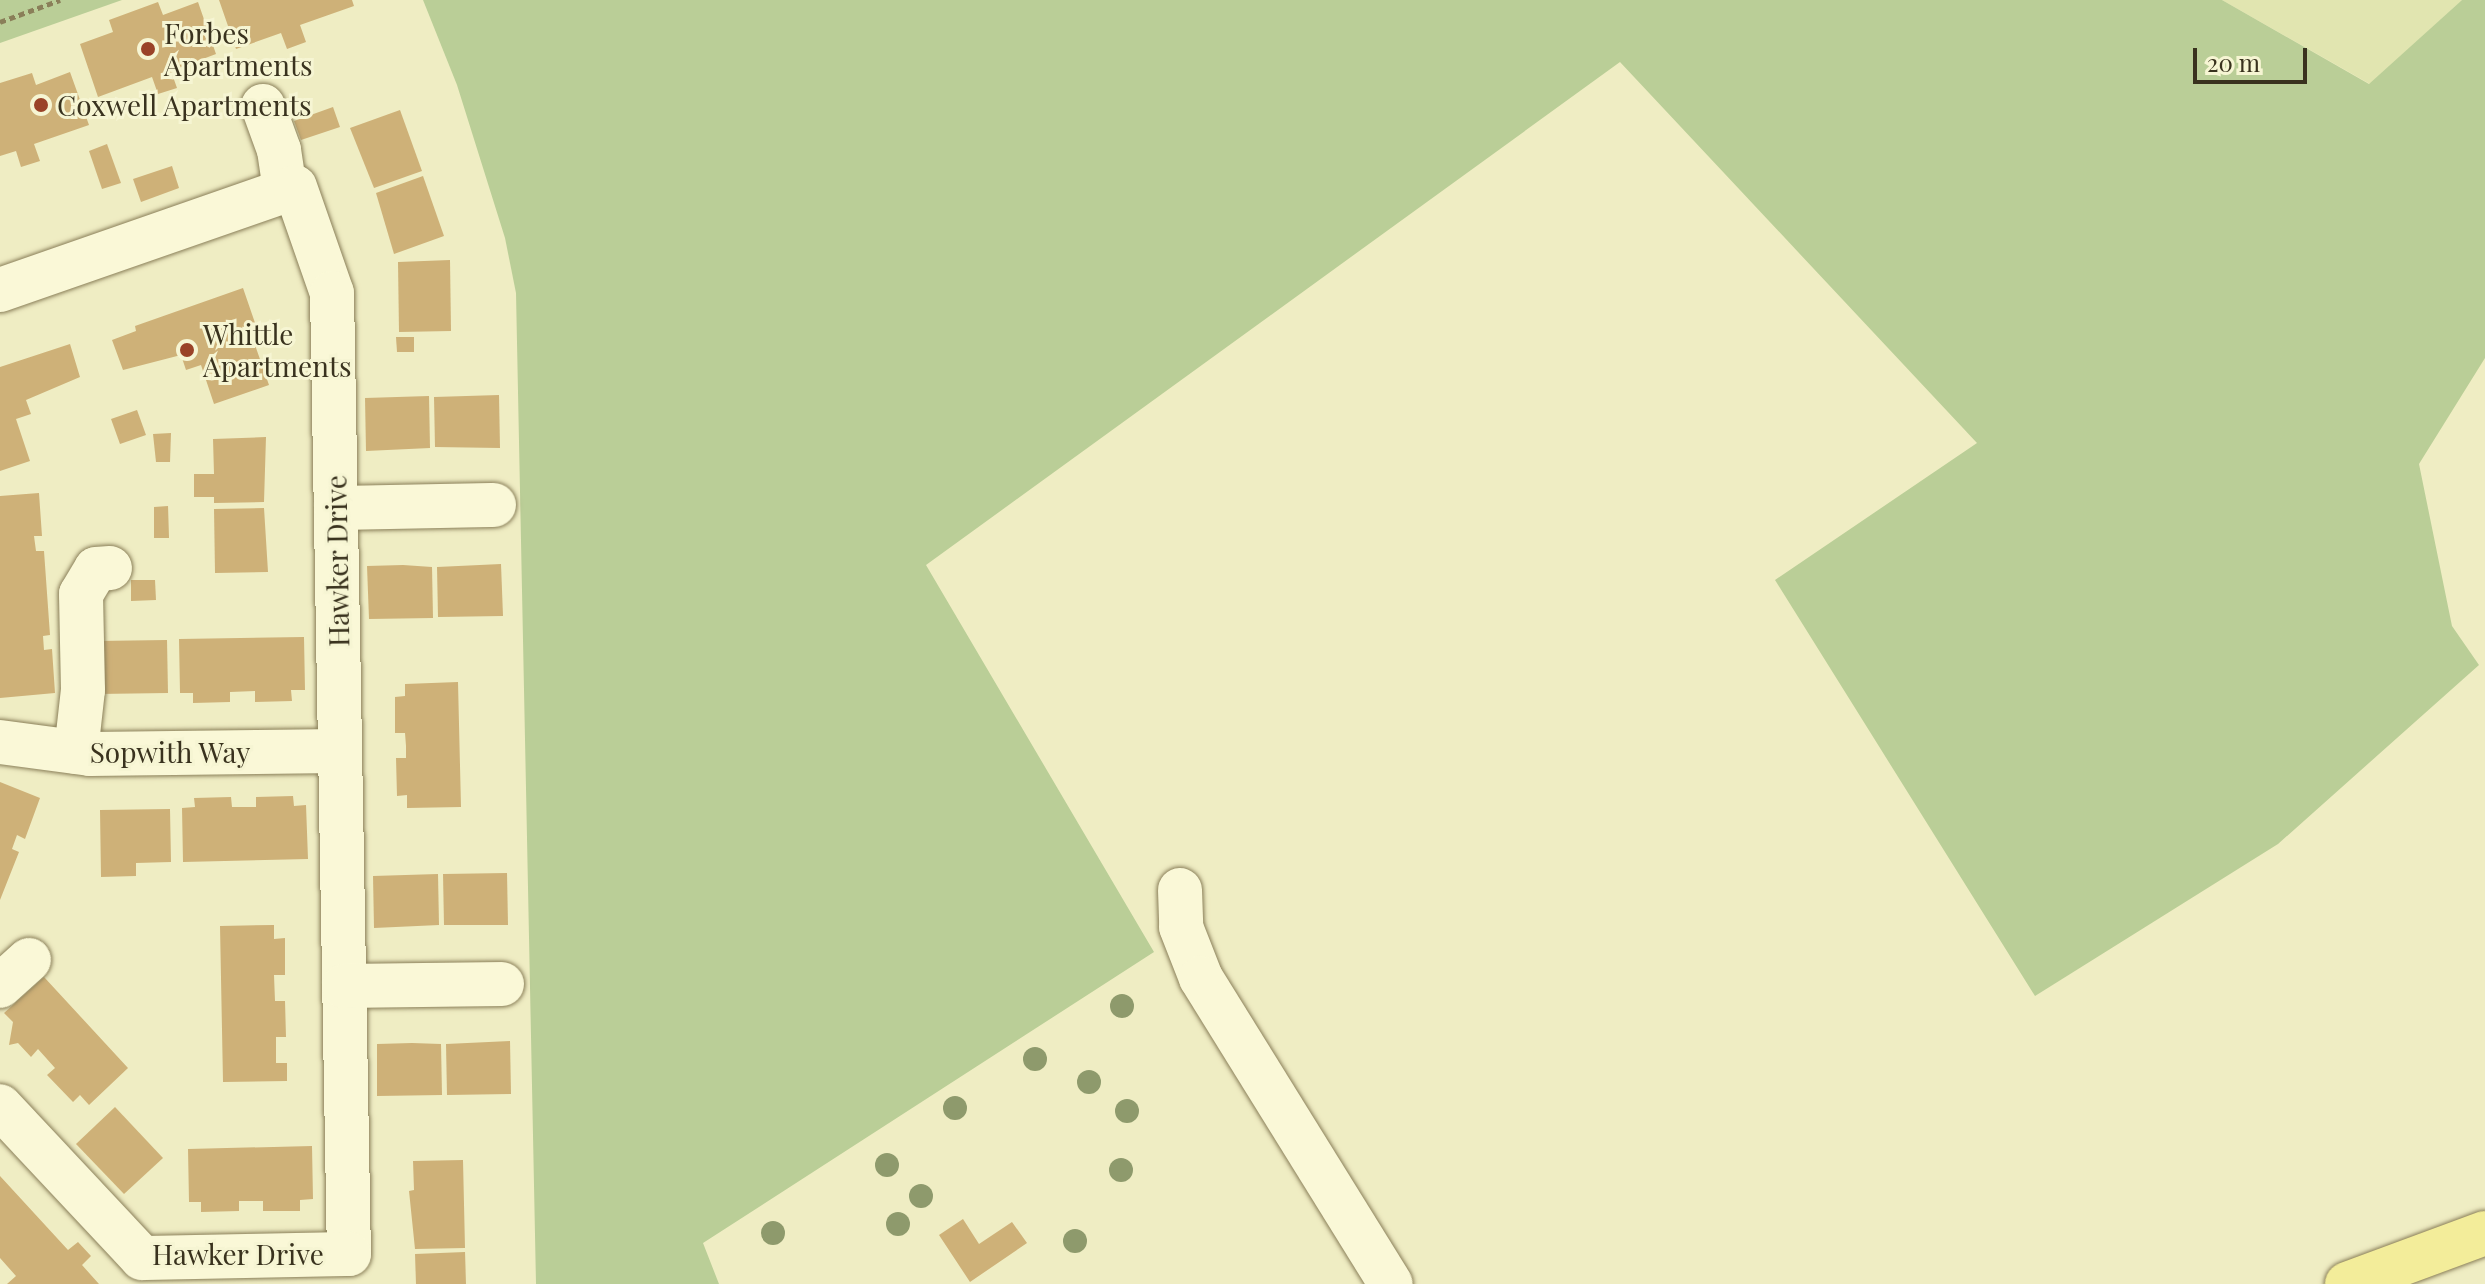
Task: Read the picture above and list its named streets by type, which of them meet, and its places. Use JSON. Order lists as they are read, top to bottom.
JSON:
{
  "streets": {
    "street": ["Hawker Drive", "Sopwith Way"]
  },
  "crossings": [
    ["Hawker Drive", "Sopwith Way"]
  ],
  "places": ["Forbes Apartments", "Coxwell Apartments", "Whittle Apartments"],
  "scale_bar": "20 m"
}
